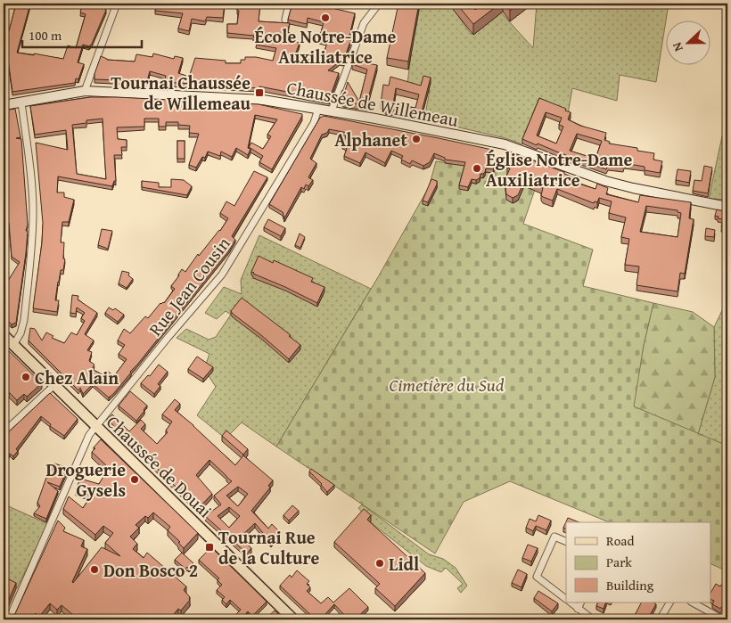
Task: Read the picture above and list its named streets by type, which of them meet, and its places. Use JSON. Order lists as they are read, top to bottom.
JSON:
{
  "streets": {
    "main road": ["Chaussée de Douai"],
    "street": ["Chaussée de Willemeau", "Rue Jean Cousin"]
  },
  "crossings": [
    ["Chaussée de Willemeau", "Rue Jean Cousin"],
    ["Rue Jean Cousin", "Chaussée de Douai"]
  ],
  "parks": ["Cimetière du Sud"],
  "places": {
    "other": [
      "École Notre-Dame Auxiliatrice",
      "Alphanet",
      "Église Notre-Dame Auxiliatrice",
      "Chez Alain",
      "Droguerie Gysels",
      "Lidl",
      "Don Bosco 2"
    ],
    "transit": ["Tournai Chaussée de Willemeau", "Tournai Rue de la Culture"]
  },
  "legend": ["Road", "Park", "Building"],
  "scale_bar": "100 m",
  "north": "left"
}
